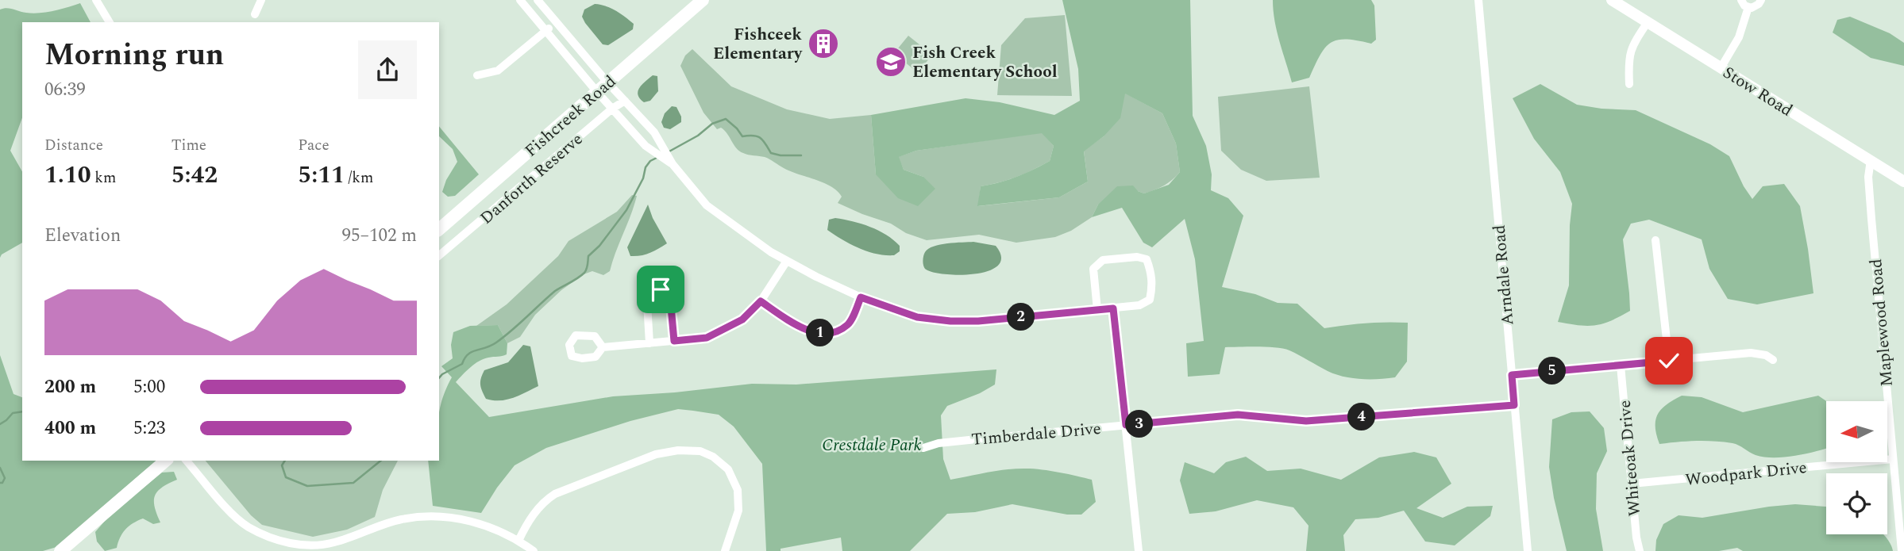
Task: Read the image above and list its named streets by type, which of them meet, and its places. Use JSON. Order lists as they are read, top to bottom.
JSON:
{
  "streets": {
    "main road": ["Fishcreek Road"],
    "street": [
      "Stow Road",
      "Danforth Reserve",
      "Arndale Road",
      "Maplewood Road",
      "Timberdale Drive",
      "Whiteoak Drive",
      "Woodpark Drive"
    ]
  },
  "crossings": [
    ["Stow Road", "Maplewood Road"],
    ["Arndale Road", "Timberdale Drive"],
    ["Maplewood Road", "Woodpark Drive"],
    ["Whiteoak Drive", "Woodpark Drive"]
  ],
  "parks": ["Crestdale Park"],
  "places": {
    "building": ["Fishceek Elementary"],
    "school or university": ["Fish Creek Elementary School"]
  },
  "north": "left",
  "page": {
    "heading": ["Morning run", "06:39"],
    "stats": [
      ["Distance", "1.10 km"],
      ["Time", "5:42"],
      ["Pace", "5:11 /km"]
    ],
    "chart": ["Elevation", "95–102 m"],
    "pins": [
      "2",
      "1",
      "5",
      "4",
      "3"
    ],
    "list": [
      {
        "name": "200 m",
        "note": "5:00"
      },
      {
        "name": "400 m",
        "note": "5:23"
      }
    ]
  }
}
